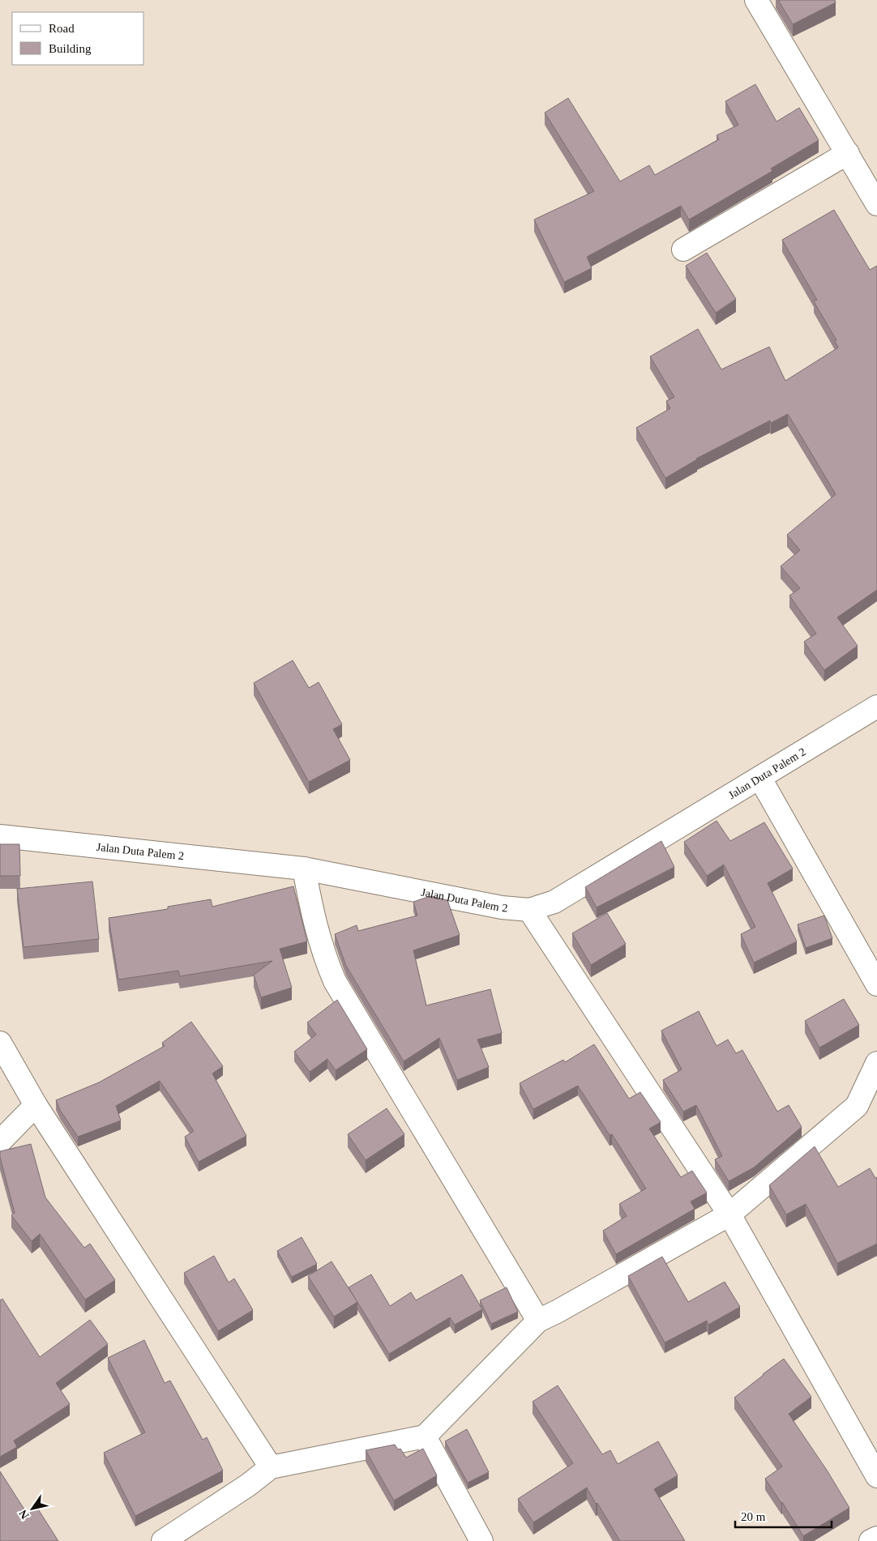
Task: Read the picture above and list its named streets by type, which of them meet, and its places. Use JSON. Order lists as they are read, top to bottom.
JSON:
{
  "streets": {
    "street": ["Jalan Duta Palem 2"]
  },
  "legend": ["Road", "Building"],
  "scale_bar": "20 m",
  "north": "bottom left"
}
